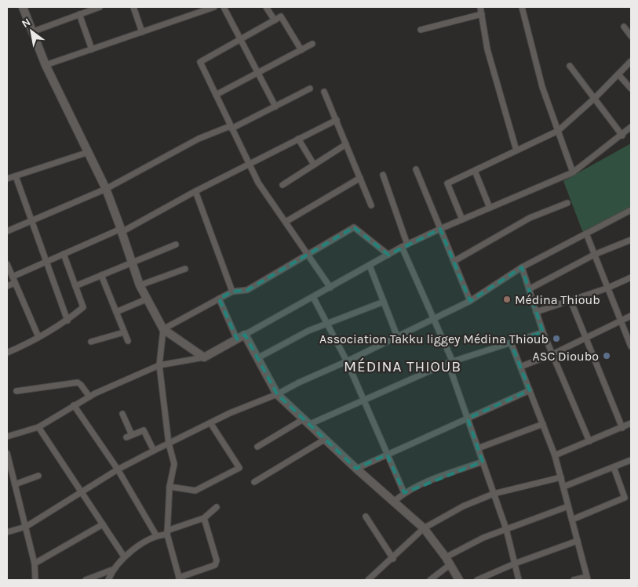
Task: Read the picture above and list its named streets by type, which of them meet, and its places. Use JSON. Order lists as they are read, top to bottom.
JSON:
{
  "districts": ["MÉDINA THIOUB"],
  "places": ["Médina Thioub", "Association Takku liggey Médina Thioub", "ASC Dioubo"],
  "north": "top left"
}
